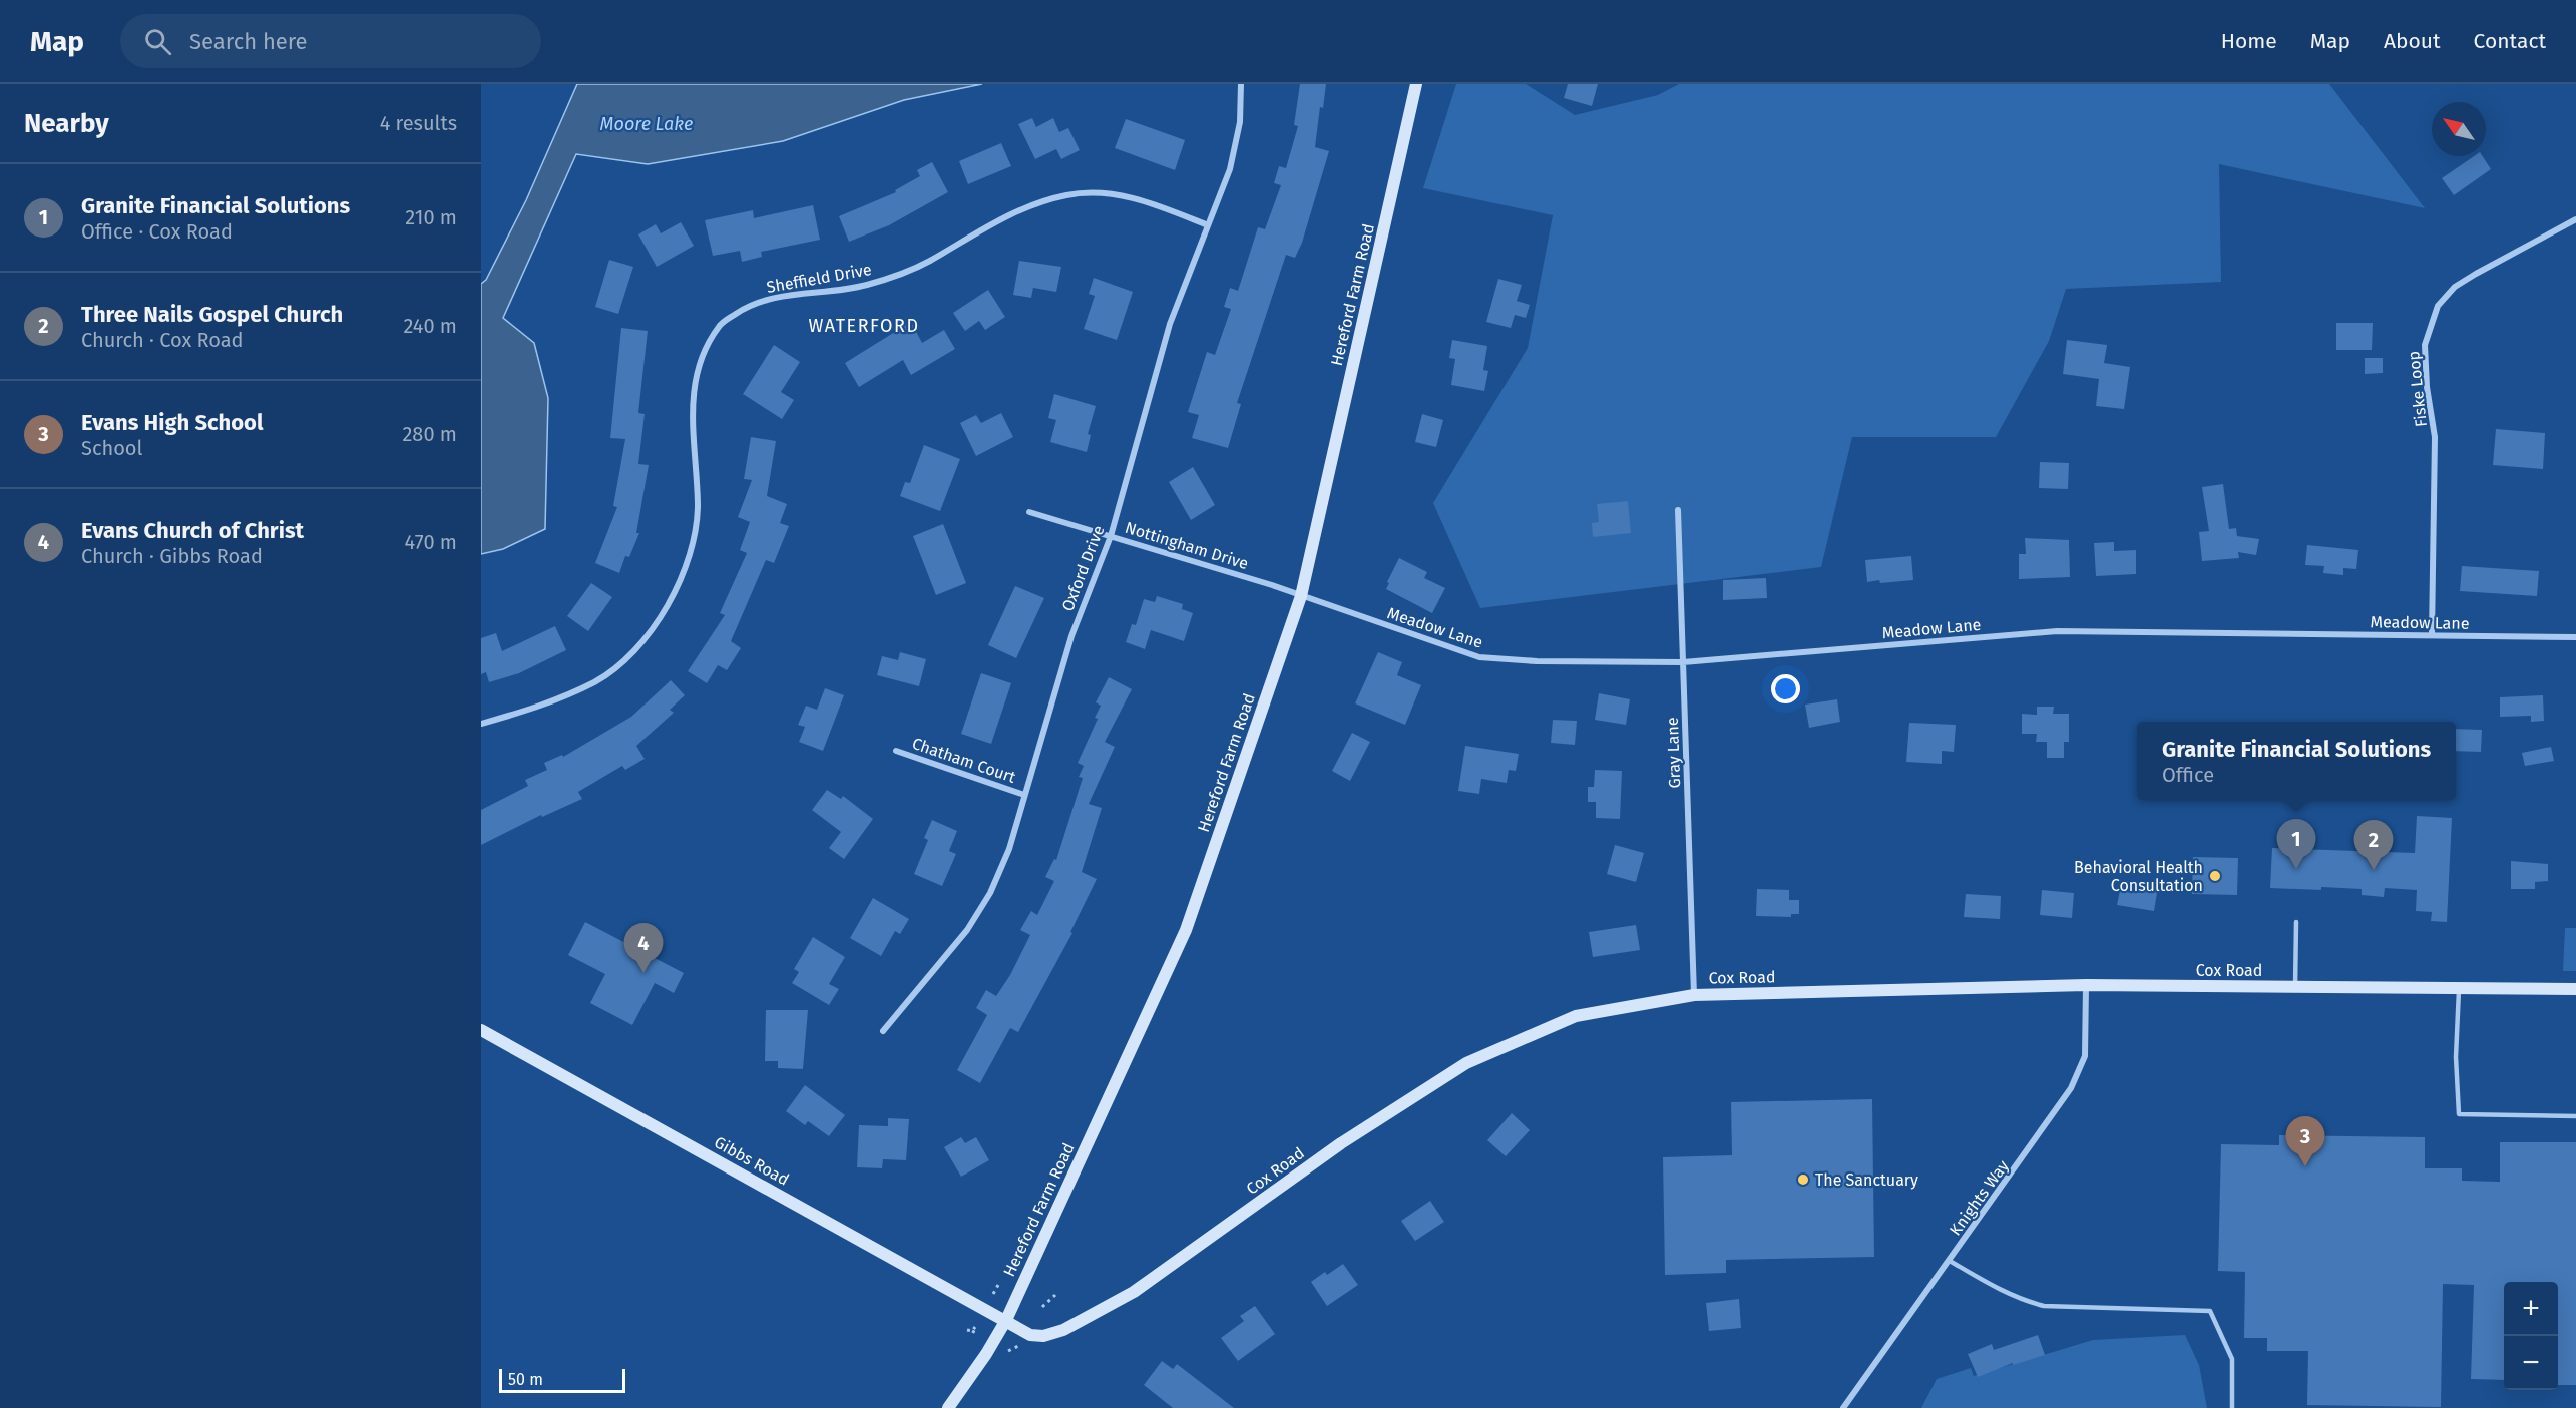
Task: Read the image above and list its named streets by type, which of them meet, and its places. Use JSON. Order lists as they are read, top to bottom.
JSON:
{
  "streets": {
    "street": [
      "Sheffield Drive",
      "Hereford Farm Road",
      "Fiske Loop",
      "Nottingham Drive",
      "Oxford Drive",
      "Meadow Lane",
      "Gray Lane",
      "Chatham Court",
      "Cox Road",
      "Gibbs Road",
      "Knights Way"
    ]
  },
  "crossings": [
    ["Sheffield Drive", "Oxford Drive"],
    ["Hereford Farm Road", "Nottingham Drive"],
    ["Hereford Farm Road", "Meadow Lane"],
    ["Hereford Farm Road", "Cox Road"],
    ["Hereford Farm Road", "Gibbs Road"],
    ["Fiske Loop", "Meadow Lane"],
    ["Nottingham Drive", "Oxford Drive"],
    ["Nottingham Drive", "Meadow Lane"],
    ["Oxford Drive", "Chatham Court"],
    ["Meadow Lane", "Gray Lane"],
    ["Gray Lane", "Cox Road"],
    ["Cox Road", "Gibbs Road"],
    ["Cox Road", "Knights Way"]
  ],
  "districts": ["WATERFORD"],
  "water": ["Moore Lake"],
  "places": ["Behavioral Health Consultation", "The Sanctuary"],
  "scale_bar": "50 m",
  "north": "top left",
  "page": {
    "header": "Map",
    "search": "Search here",
    "nav": [
      "Home",
      "Map",
      "About",
      "Contact"
    ],
    "heading": ["Nearby", "4 results"],
    "list": [
      {
        "mark": "1",
        "name": "Granite Financial Solutions",
        "note": "Office · Cox Road",
        "value": "210 m"
      },
      {
        "mark": "2",
        "name": "Three Nails Gospel Church",
        "note": "Church · Cox Road",
        "value": "240 m"
      },
      {
        "mark": "3",
        "name": "Evans High School",
        "note": "School",
        "value": "280 m"
      },
      {
        "mark": "4",
        "name": "Evans Church of Christ",
        "note": "Church · Gibbs Road",
        "value": "470 m"
      }
    ],
    "popup": ["Granite Financial Solutions", "Office"],
    "pins": [
      "1",
      "2",
      "4",
      "3"
    ],
    "map_buttons": ["+", "−"],
    "scale": "50 m"
  }
}
